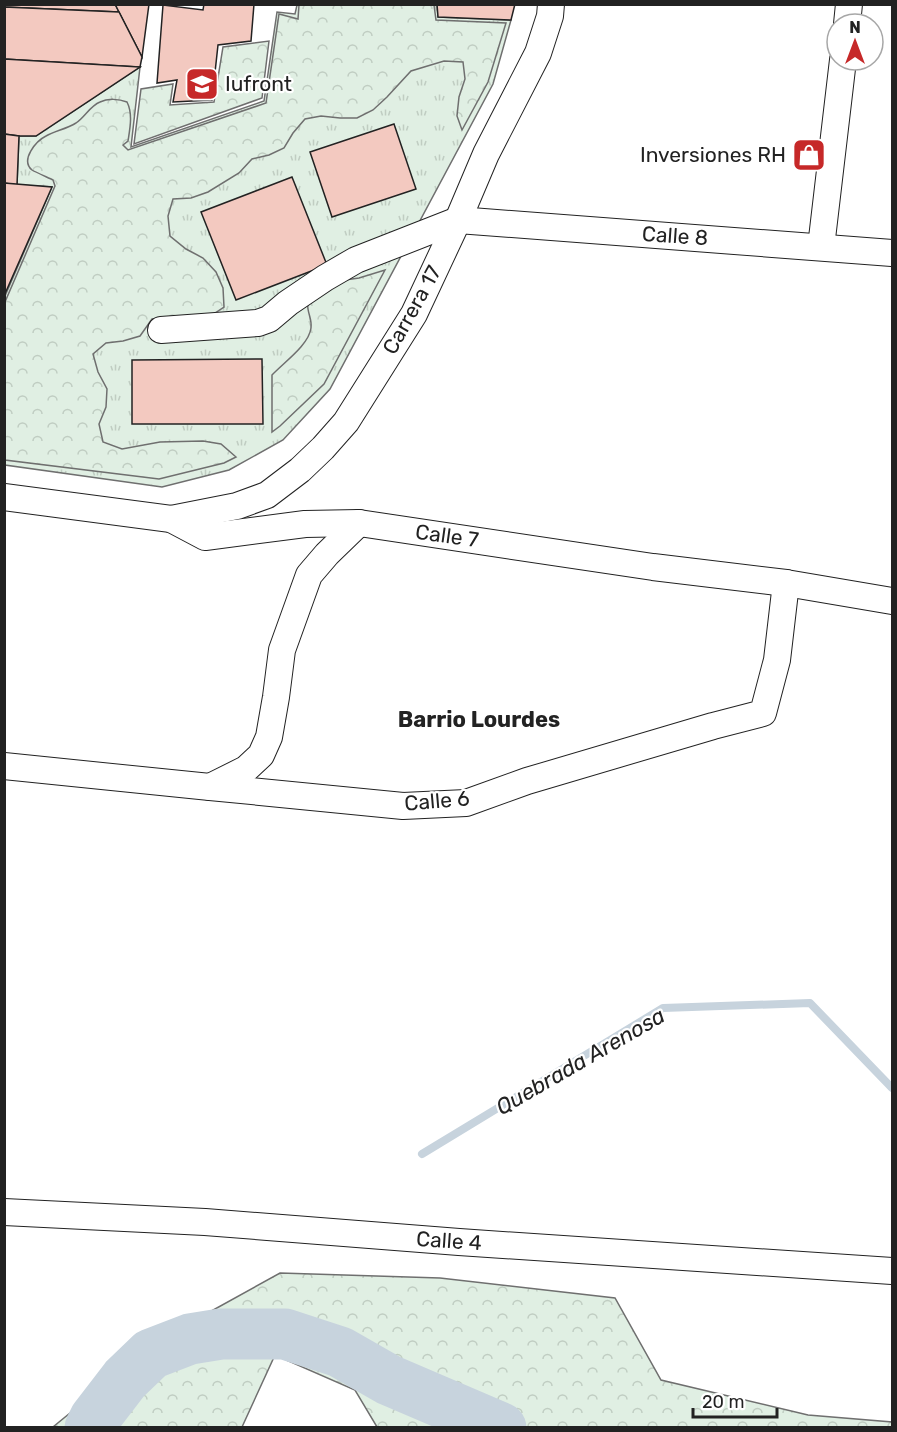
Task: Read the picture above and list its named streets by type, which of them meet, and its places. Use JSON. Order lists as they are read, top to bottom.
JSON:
{
  "streets": {
    "street": [
      "Calle 8",
      "Carrera 17",
      "Calle 7",
      "Calle 6",
      "Calle 4"
    ]
  },
  "crossings": [
    ["Calle 8", "Carrera 17"],
    ["Carrera 17", "Calle 7"],
    ["Calle 7", "Calle 6"]
  ],
  "districts": ["Barrio Lourdes"],
  "water": ["Quebrada Arenosa"],
  "places": {
    "school or university": ["Iufront"],
    "shop": ["Inversiones RH"]
  },
  "scale_bar": "20 m",
  "north": "top"
}
